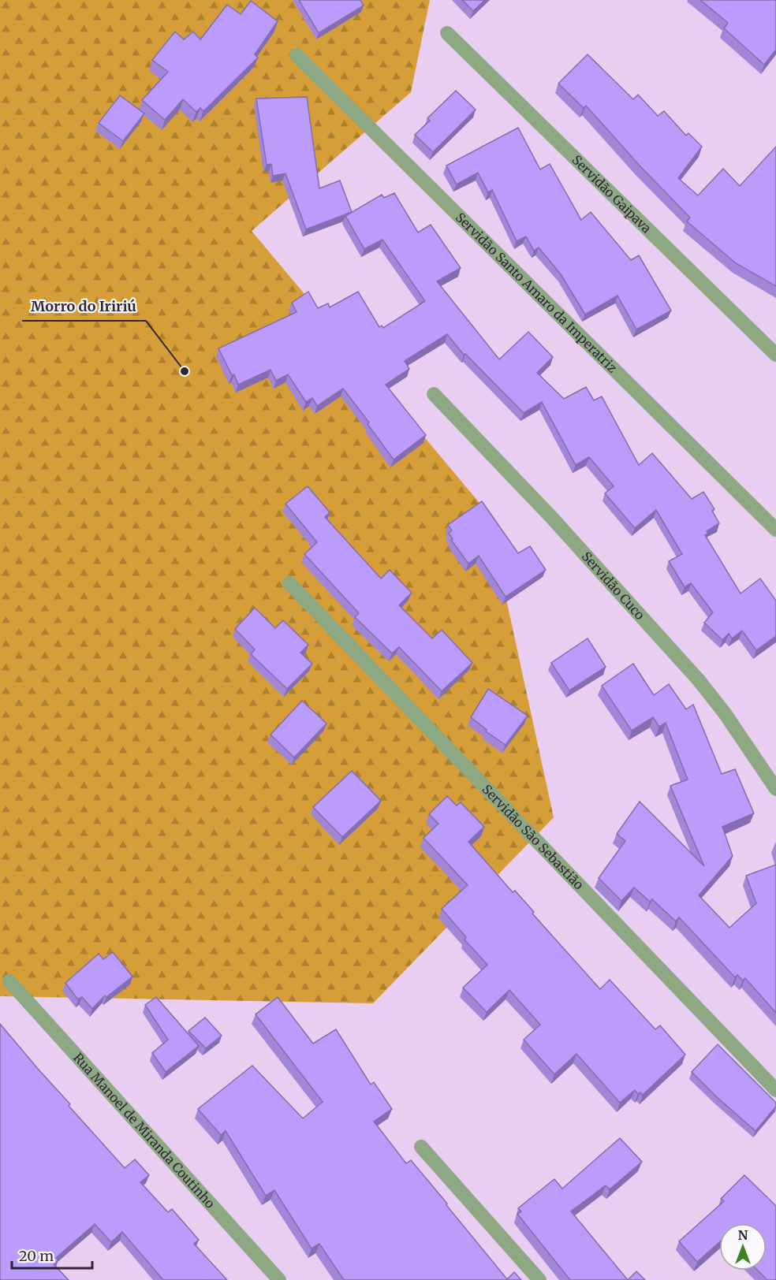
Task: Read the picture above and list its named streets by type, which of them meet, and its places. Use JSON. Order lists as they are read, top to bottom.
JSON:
{
  "streets": {
    "street": [
      "Servidão Gaipava",
      "Servidão Santo Amaro da Imperatriz",
      "Servidão Cuco",
      "Servidão São Sebastião",
      "Rua Manoel de Miranda Coutinho"
    ]
  },
  "places": ["Morro do Iririú"],
  "scale_bar": "20 m",
  "north": "top"
}
